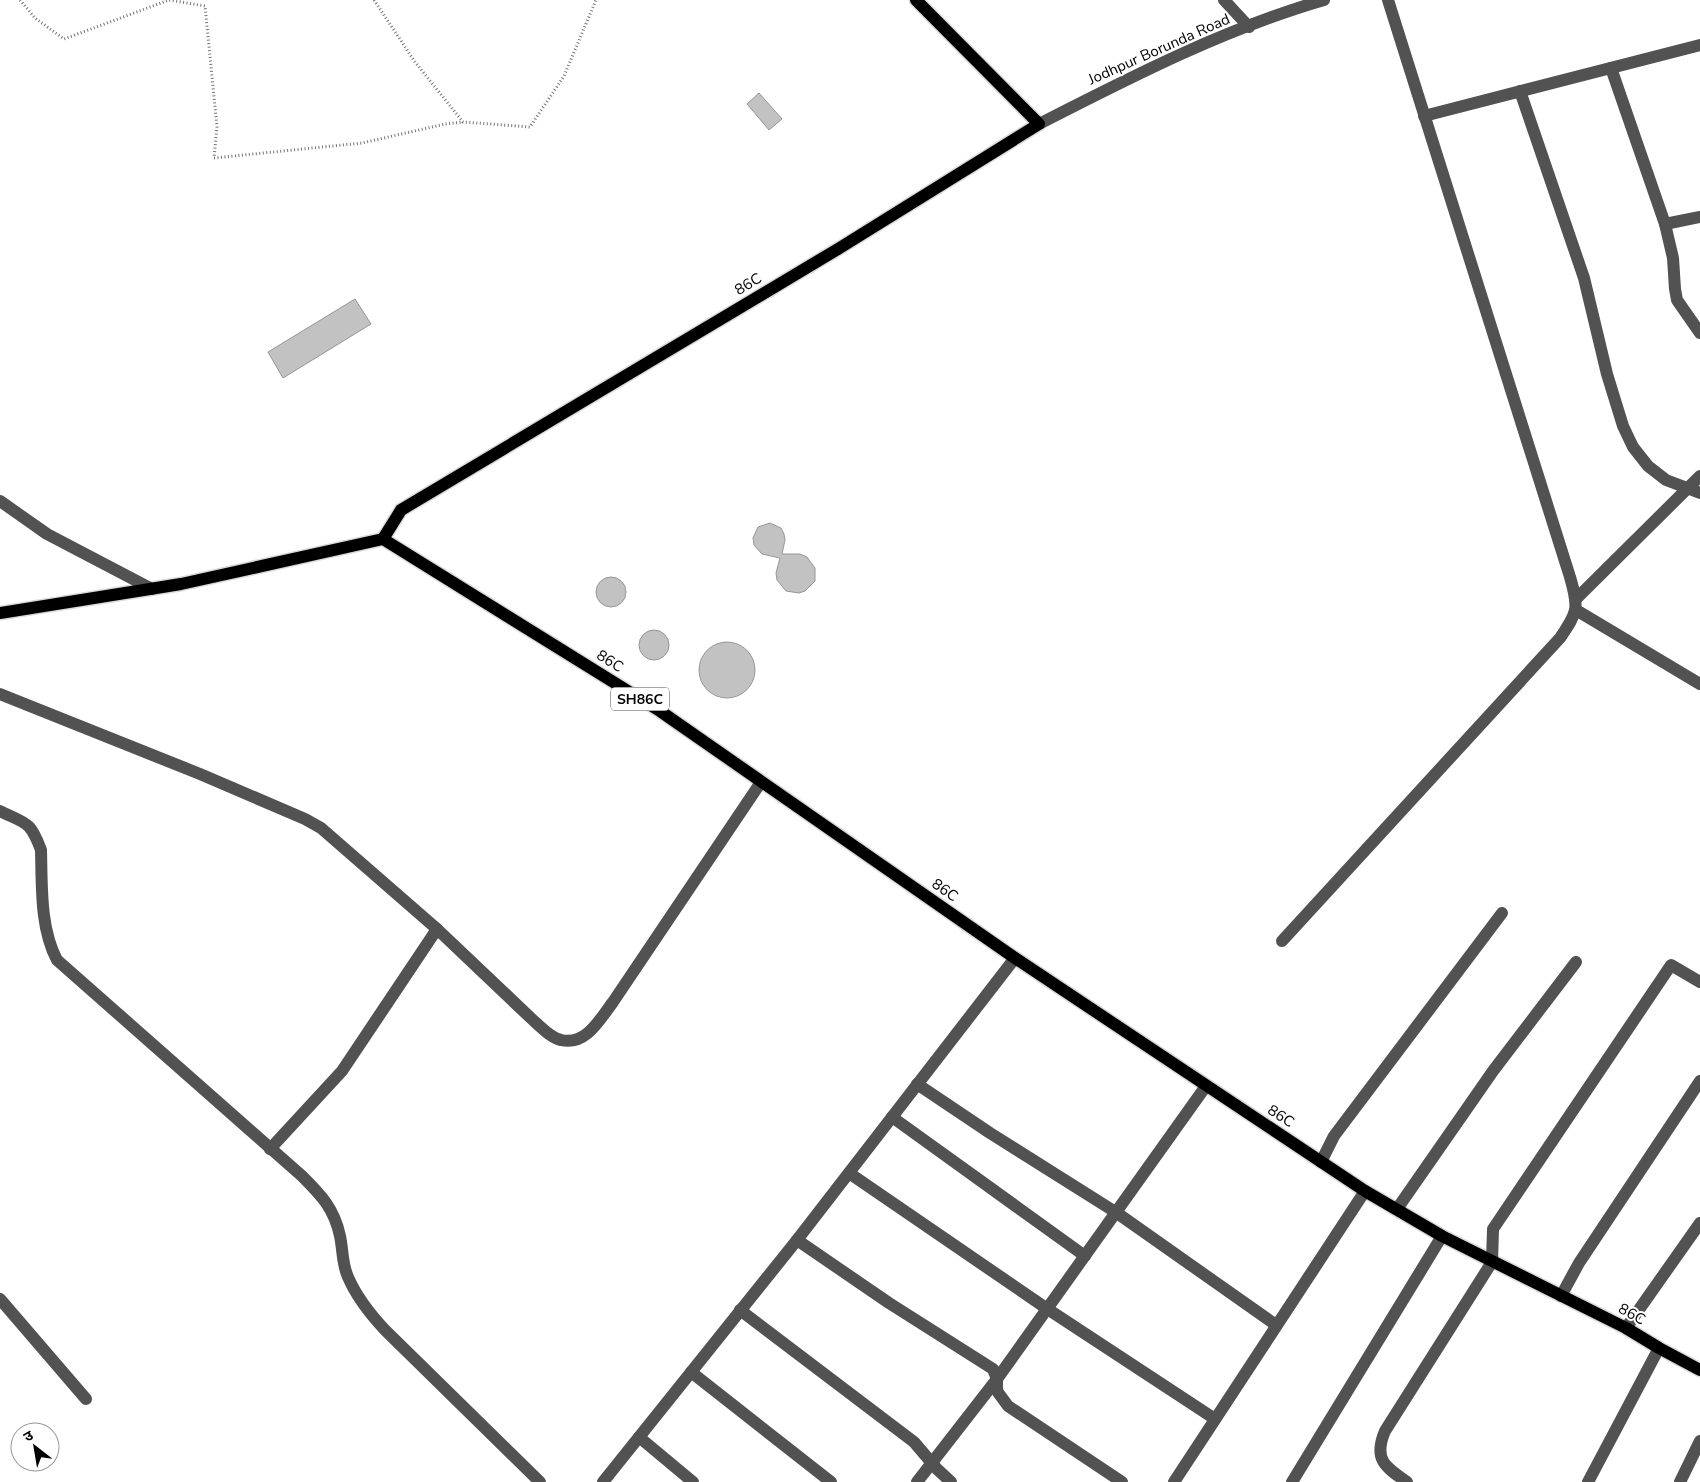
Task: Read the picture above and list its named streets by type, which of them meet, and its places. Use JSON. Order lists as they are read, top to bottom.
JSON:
{
  "streets": {
    "main road": ["86C", "SH86C"],
    "street": ["Jodhpur Borunda Road"]
  },
  "crossings": [
    ["Jodhpur Borunda Road", "86C"]
  ],
  "north": "top left"
}
